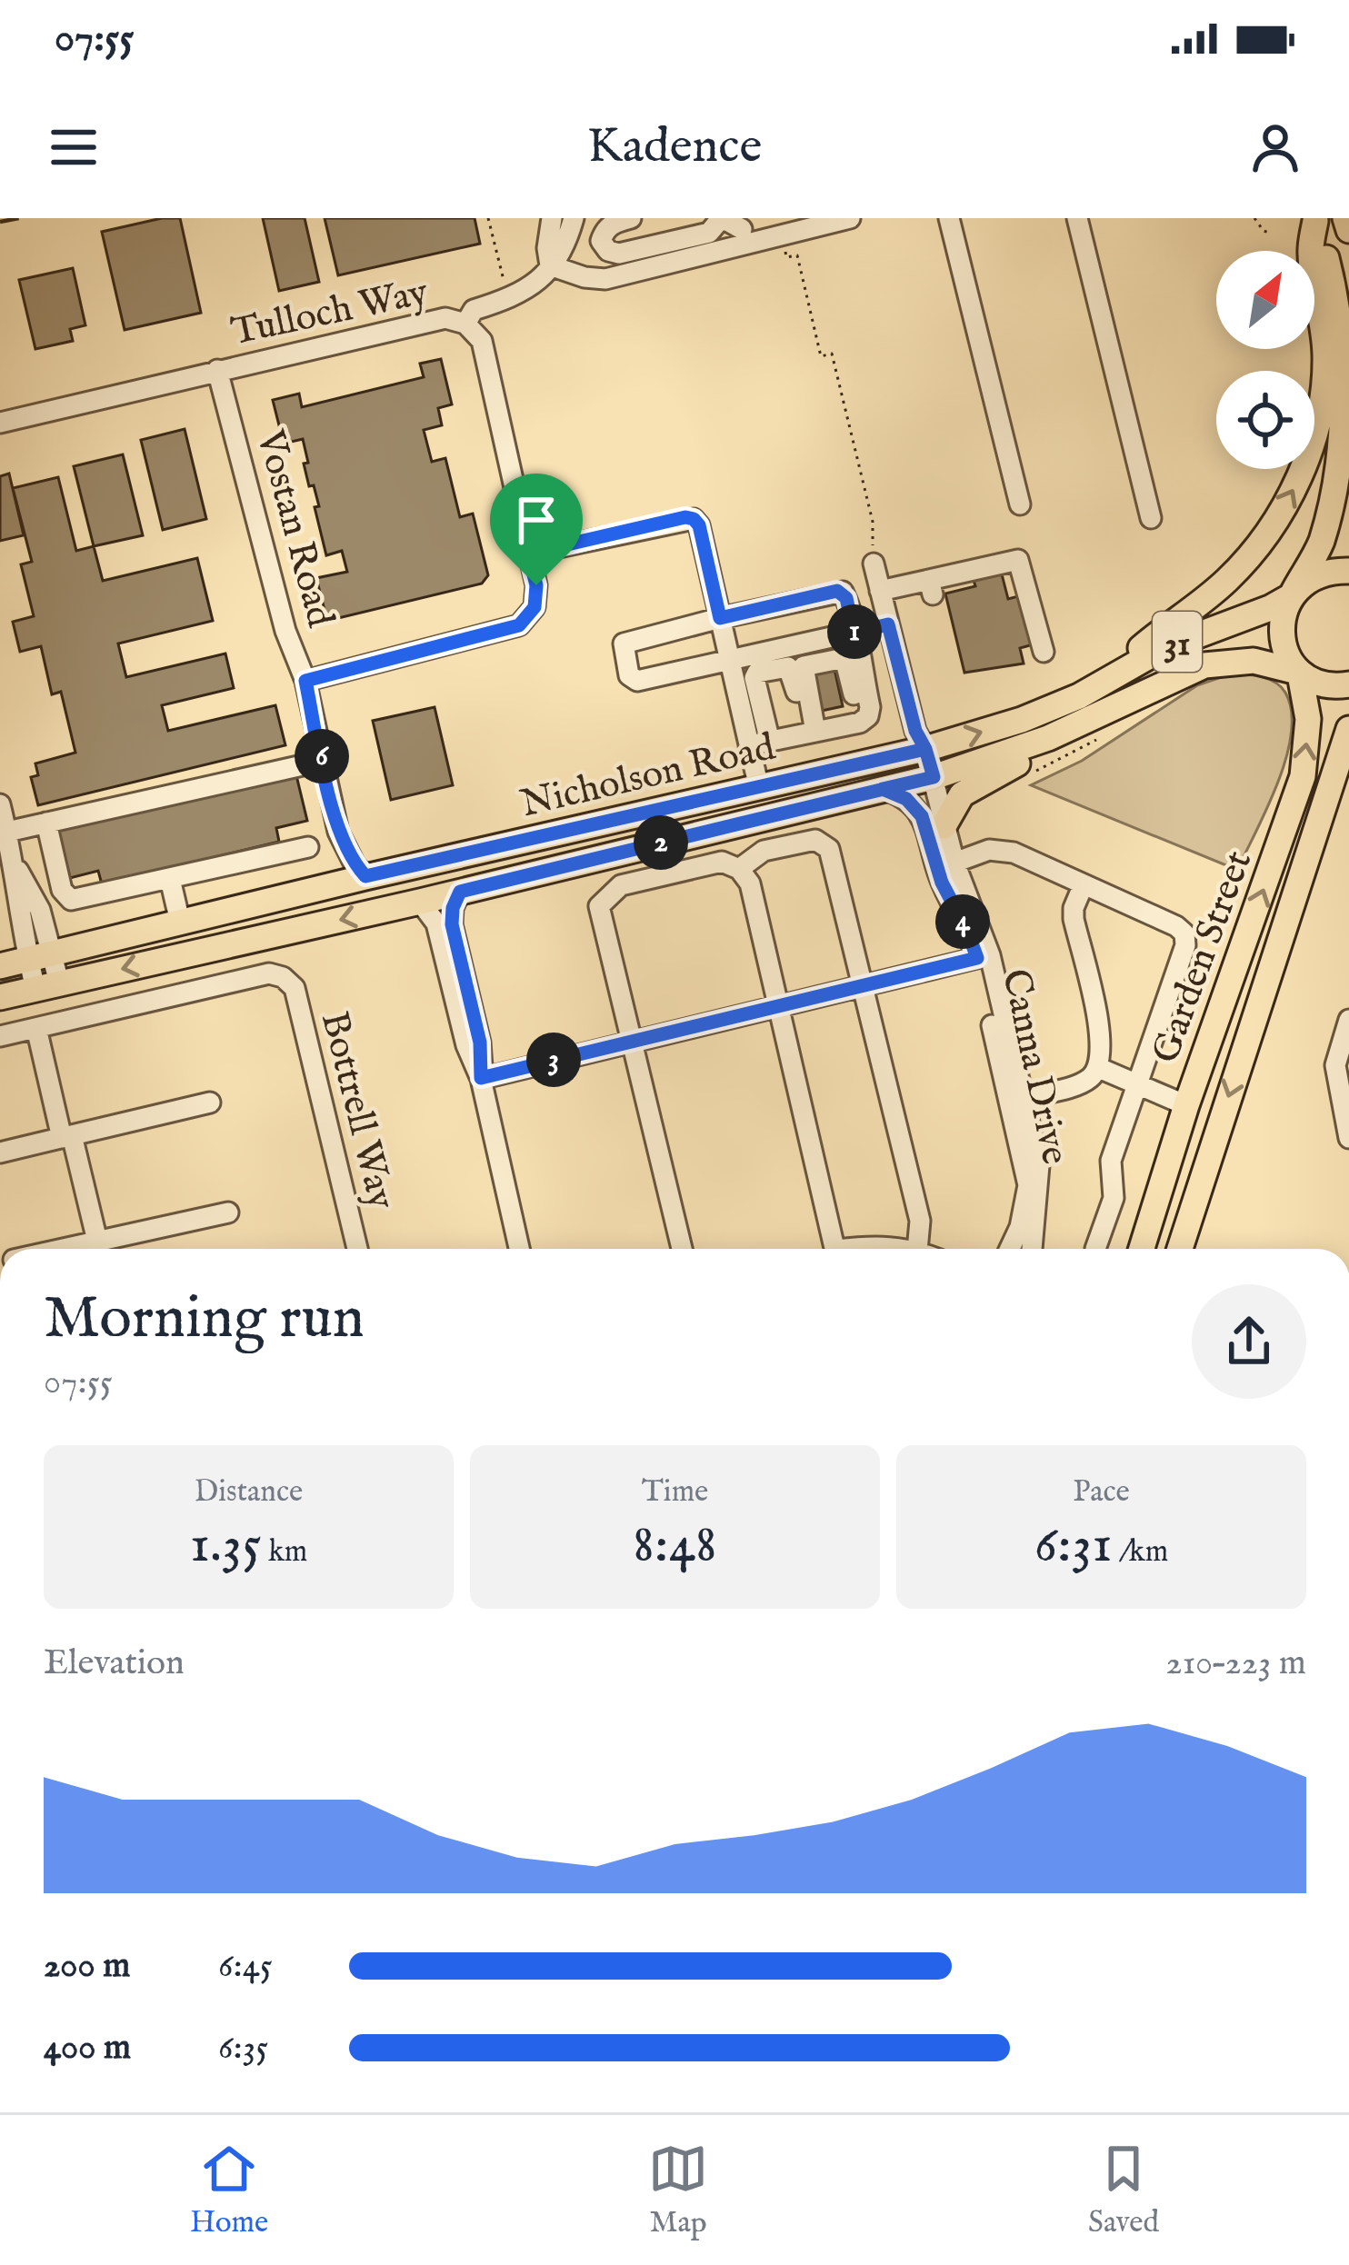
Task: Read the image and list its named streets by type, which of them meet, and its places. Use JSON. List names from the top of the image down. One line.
{"streets":{"main road":["31","Nicholson Road","Garden Street"],"street":["Tulloch Way","Vostan Road","Canna Drive","Bottrell Way"]},"crossings":[["Tulloch Way","Vostan Road"],["Vostan Road","Nicholson Road"],["31","Nicholson Road"],["31","Garden Street"],["Nicholson Road","Garden Street"],["Nicholson Road","Canna Drive"]],"north":"top right","page":{"status":"07:55","header":"Kadence","pins":["1","6","2","4","3"],"heading":["Morning run","07:55"],"stats":[["Distance","1.35 km"],["Time","8:48"],["Pace","6:31 /km"]],"chart":["Elevation","210–223 m"],"list":[{"name":"200 m","note":"6:45"},{"name":"400 m","note":"6:35"}],"tabs":["Home","Map","Saved"]}}
